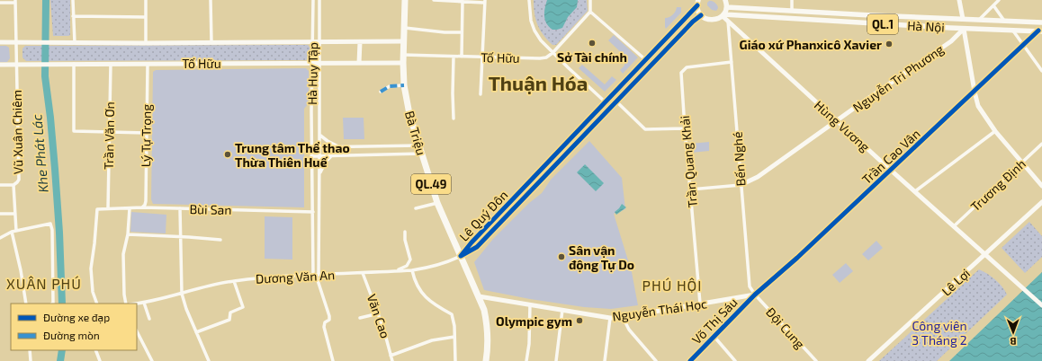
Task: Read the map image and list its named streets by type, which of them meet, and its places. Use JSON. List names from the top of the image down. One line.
{"streets":{"highway":["Bà Triệu","QL.49"],"main road":["QL.1","Hà Nội"],"street":["Tố Hữu","Hà Huy Tập","Nguyễn Tri Phương","Hùng Vương","Vũ Xuân Chiêm","Trần Văn Ơn","Lý Tự Trọng","Trần Cao Vân","Bến Nghé","Trần Quang Khải","Trương Định","Bùi San","Lê Quý Đôn","Dương Văn An","Lê Lợi","Nguyễn Thái Học","Văn Cao","Võ Thị Sáu","Đội Cung"]},"crossings":[["QL.1","Hà Nội"],["QL.1","Hùng Vương"],["QL.1","Lê Quý Đôn"],["Hà Nội","Nguyễn Tri Phương"],["Hà Nội","Hùng Vương"],["Hà Nội","Trần Cao Vân"],["Tố Hữu","Hà Huy Tập"],["Tố Hữu","Vũ Xuân Chiêm"],["Tố Hữu","Bà Triệu"],["Tố Hữu","Trần Văn Ơn"],["Tố Hữu","Lý Tự Trọng"],["Hà Huy Tập","Bùi San"],["Hà Huy Tập","Dương Văn An"],["Nguyễn Tri Phương","Hùng Vương"],["Nguyễn Tri Phương","Bến Nghé"],["Hùng Vương","Trần Cao Vân"],["Hùng Vương","Bến Nghé"],["Hùng Vương","Trương Định"],["Hùng Vương","Lê Lợi"],["Bà Triệu","Lê Quý Đôn"],["Bà Triệu","Dương Văn An"],["Bà Triệu","Nguyễn Thái Học"],["Trần Văn Ơn","Bùi San"],["Lý Tự Trọng","Bùi San"],["Trần Cao Vân","Bến Nghé"],["Trần Cao Vân","Nguyễn Thái Học"],["Trần Cao Vân","Võ Thị Sáu"],["Trần Cao Vân","Đội Cung"],["Bến Nghé","Trần Quang Khải"],["Bến Nghé","Nguyễn Thái Học"],["Bến Nghé","Võ Thị Sáu"],["Bến Nghé","Đội Cung"],["Trần Quang Khải","Nguyễn Thái Học"],["Lê Quý Đôn","Dương Văn An"],["Dương Văn An","Văn Cao"],["Nguyễn Thái Học","Võ Thị Sáu"],["Nguyễn Thái Học","Đội Cung"],["Võ Thị Sáu","Đội Cung"]],"districts":["Thuận Hóa","XUÂN PHÚ","PHÚ HỘI"],"water":["Khe Phát Lác"],"parks":["Công viên 3 Tháng 2"],"places":["Sở Tài chính","Giáo xứ Phanxicô Xavier","Trung tâm Thể thao Thừa Thiên Huế","Sân vận động Tự Do","Olympic gym"],"legend":["Đường xe đạp","Đường mòn"],"north":"bottom"}
